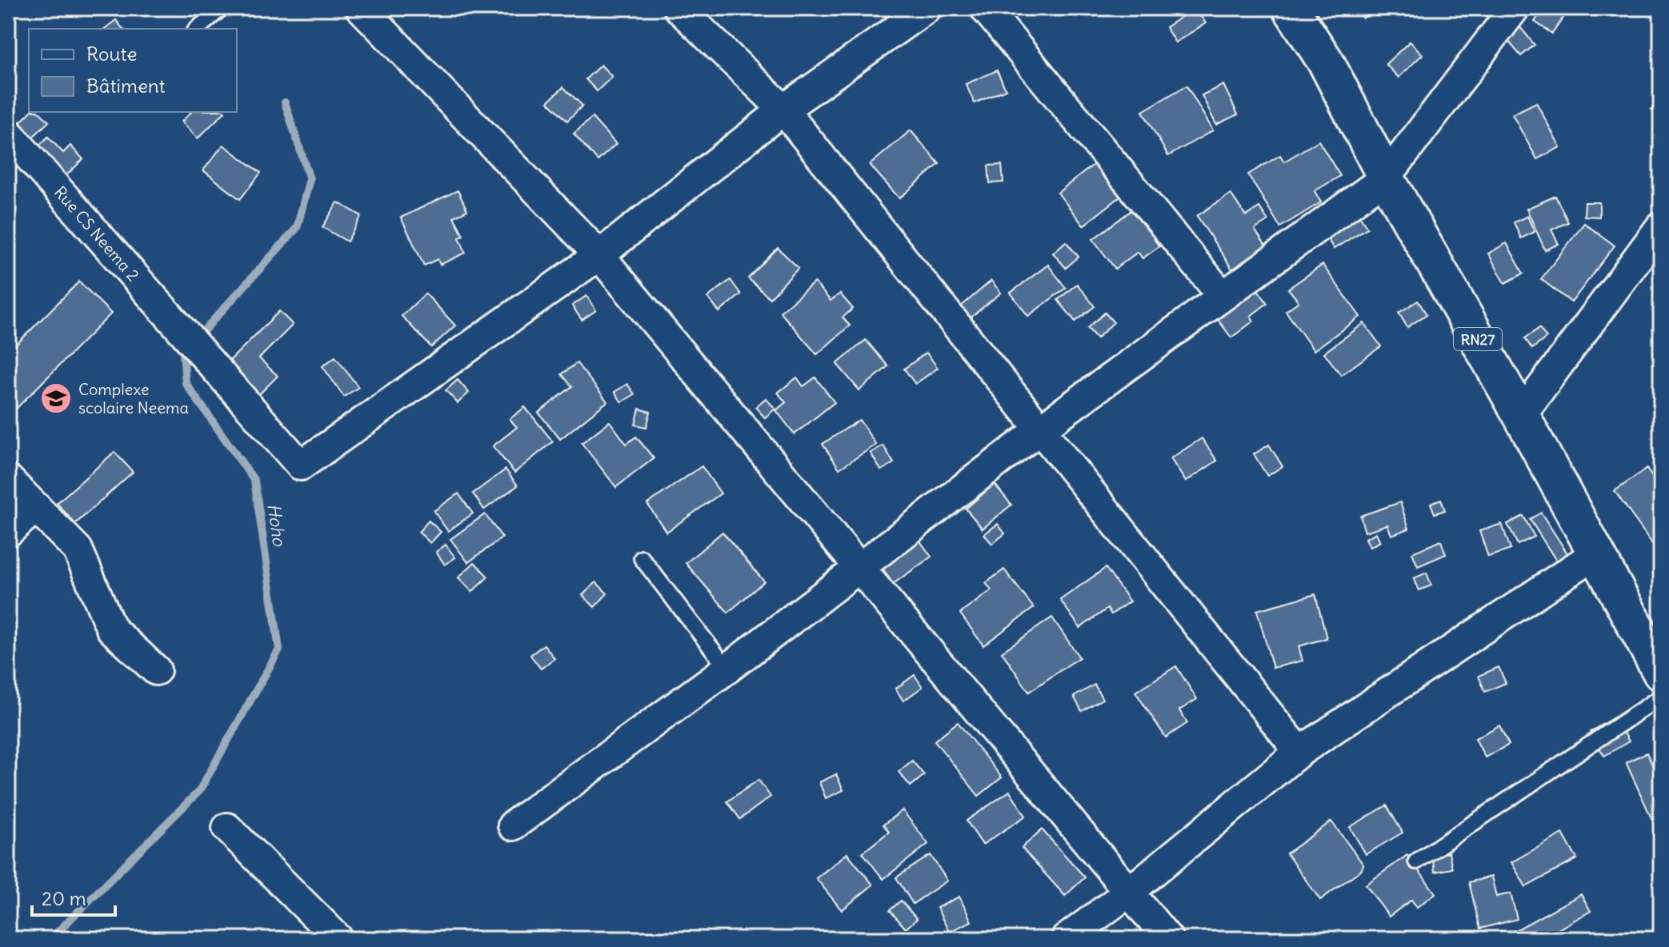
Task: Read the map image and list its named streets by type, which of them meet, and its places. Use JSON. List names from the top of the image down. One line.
{"streets":{"main road":["RN27"],"street":["Rue CS Neema 2"]},"water":["Hoho"],"places":{"school or university":["Complexe scolaire Neema"]},"legend":["Route","Bâtiment"],"scale_bar":"20 m"}
